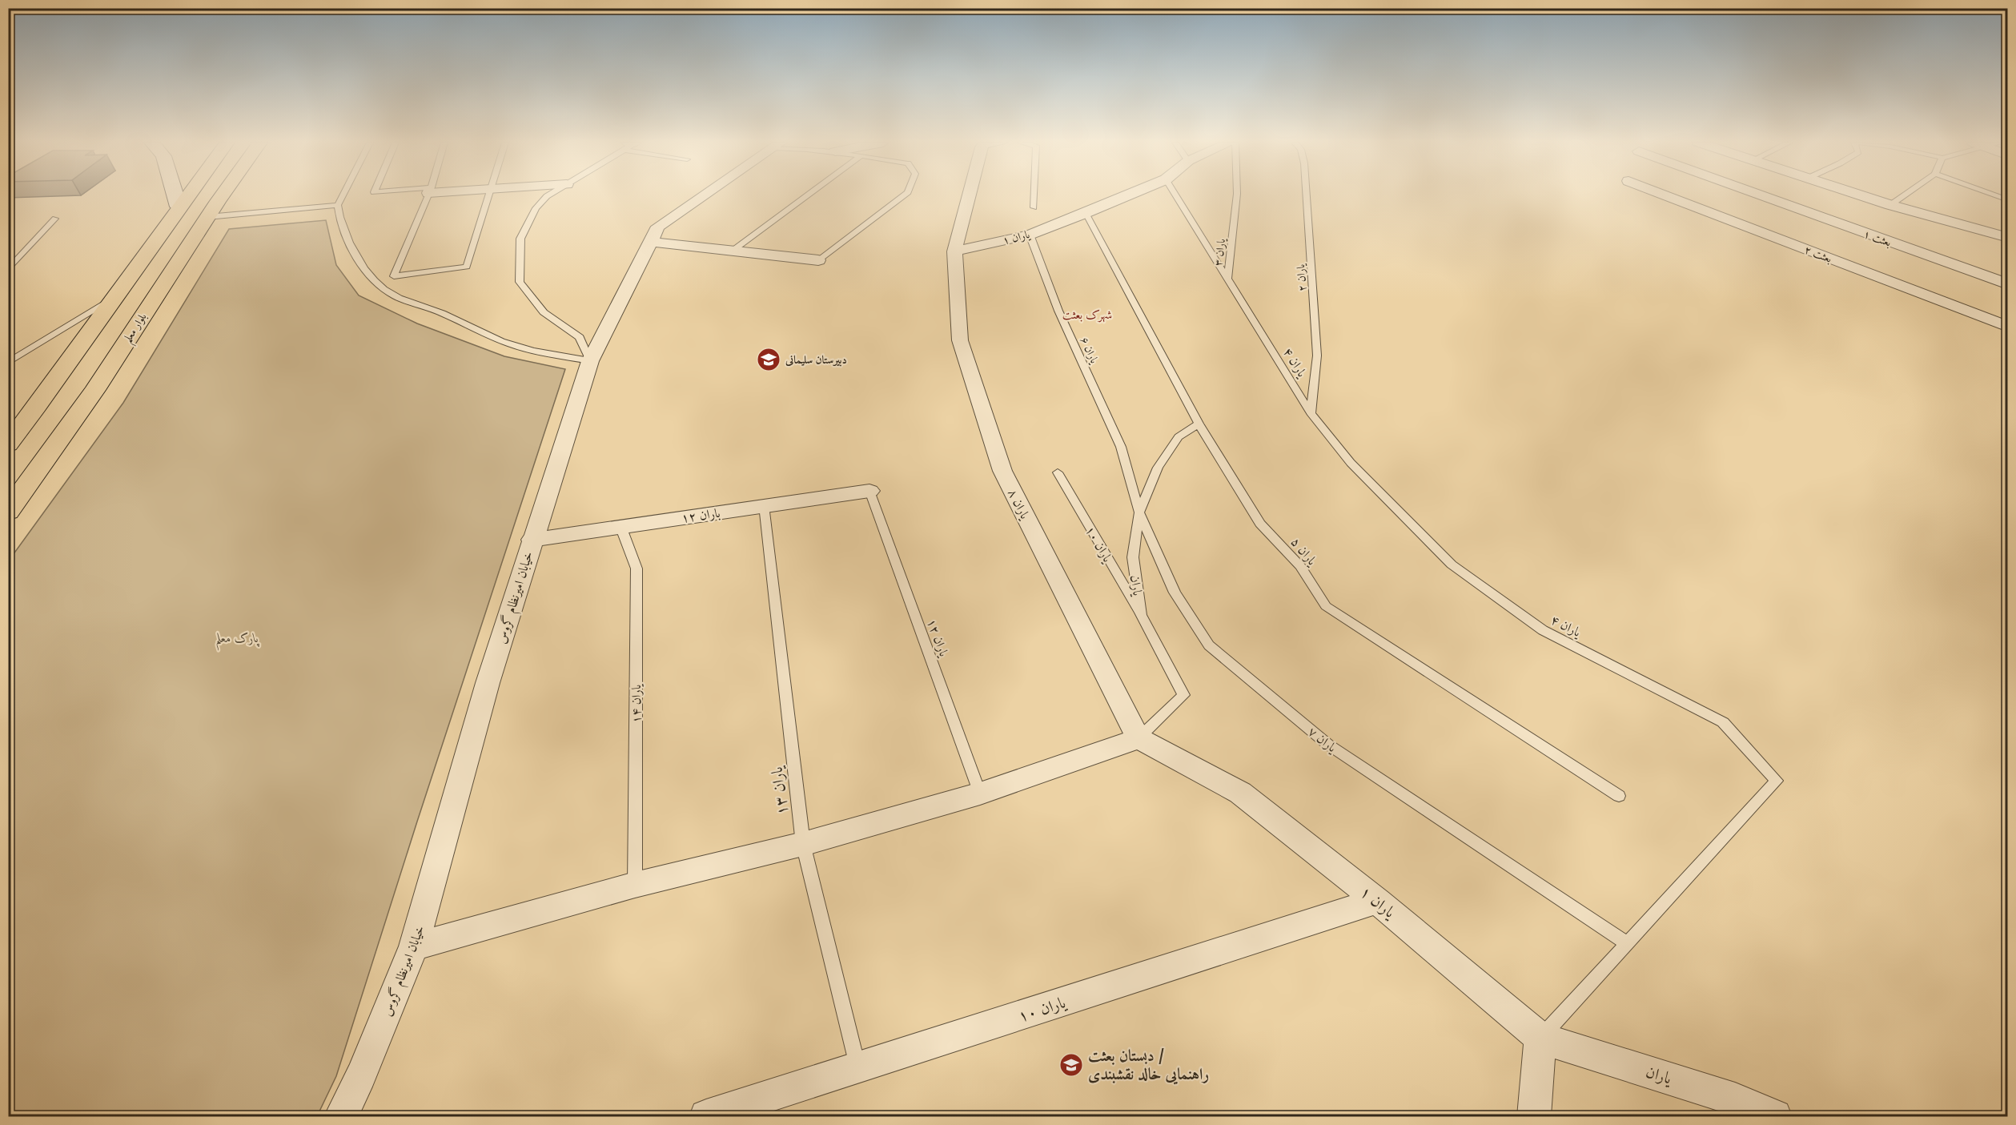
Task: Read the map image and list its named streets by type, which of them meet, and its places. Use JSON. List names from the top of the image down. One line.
{"streets":{"main road":["بلوار معلم"],"street":["یاران ۱","بعثت ۱","بعثت ۲","یاران ۸","باران ۱۲","یاران ۱۰","یاران","خیابان امیرنظام گروس"],"lane":["یاران ۳","یاران ۲","یاران ۶","یاران ۴","یاران ۵","یاران ۱۲","یاران ۱۴","یاران ۷","یاران ۱۳"]},"crossings":[["یاران ۱","یاران ۶"],["یاران ۱","یاران ۴"],["یاران ۱","یاران ۸"],["یاران ۱","یاران ۱۰"],["یاران ۱","یاران ۵"],["یاران ۱","یاران"],["یاران ۳","یاران ۴"],["یاران ۲","یاران ۴"],["یاران ۶","یاران ۷"],["یاران ۴","یاران"],["یاران ۴","یاران ۷"],["یاران ۸","یاران"],["باران ۱۲","خیابان امیرنظام گروس"],["باران ۱۲","یاران ۱۲"],["باران ۱۲","یاران ۱۴"],["باران ۱۲","یاران ۱۳"],["یاران ۱۰","یاران"],["یاران ۱۰","یاران ۱۳"],["یاران ۵","یاران"],["یاران","یاران ۷"]],"districts":["شهرک بعثت"],"parks":["پارک معلم"],"places":{"school or university":["دبیرستان سلیمانی","دبستان بعثت / راهنمایی خالد نقشبندی"]}}
